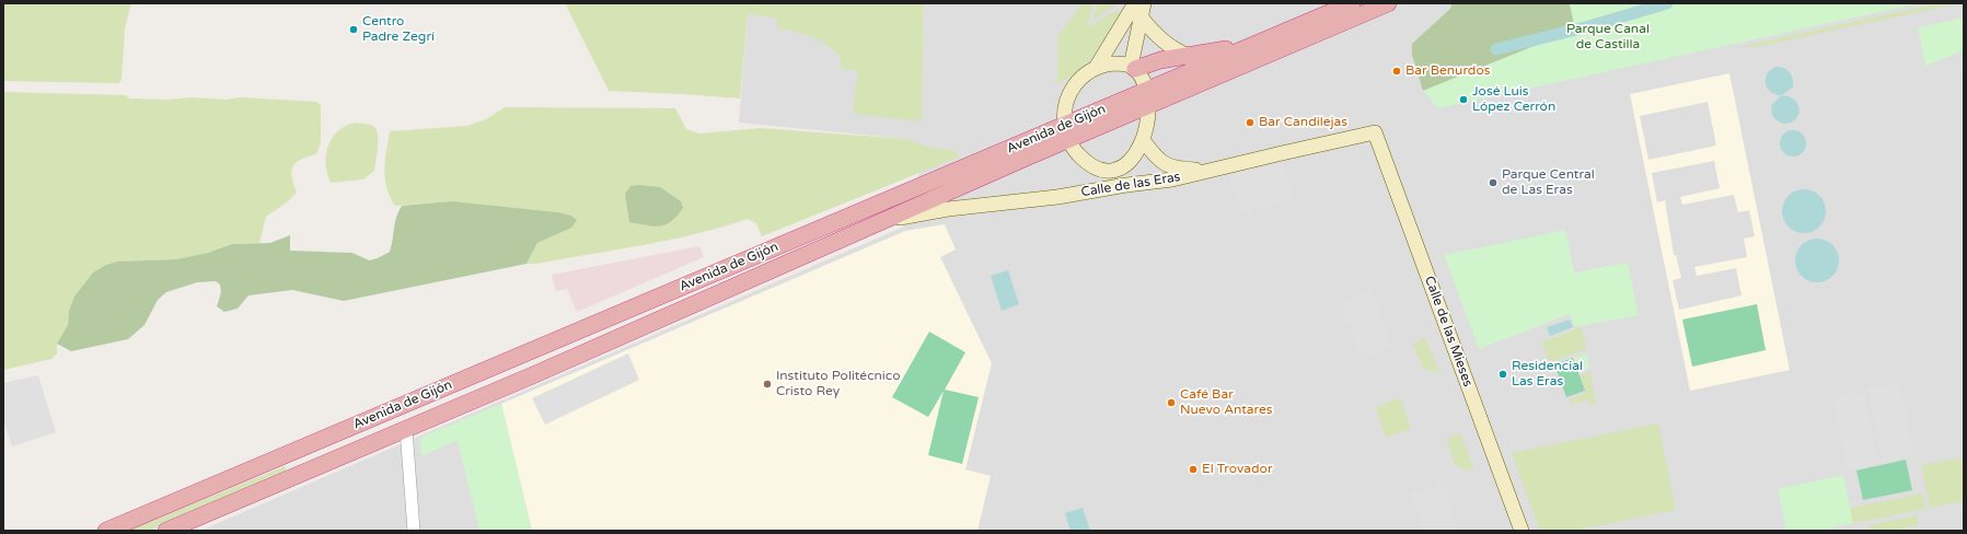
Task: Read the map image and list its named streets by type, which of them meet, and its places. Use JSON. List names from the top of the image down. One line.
{"streets":{"highway":["Avenida de Gijón"],"main road":["Calle de las Eras","Calle de las Mieses"]},"crossings":[["Avenida de Gijón","Calle de las Eras"],["Calle de las Eras","Calle de las Mieses"]],"parks":["Parque Canal de Castilla"],"places":["Centro Padre Zegrí","Bar Benurdos","José Luis López Cerrón","Bar Candilejas","Parque Central de Las Eras","Residencial Las Eras","Instituto Politécnico Cristo Rey","Café Bar Nuevo Antares","El Trovador"]}
